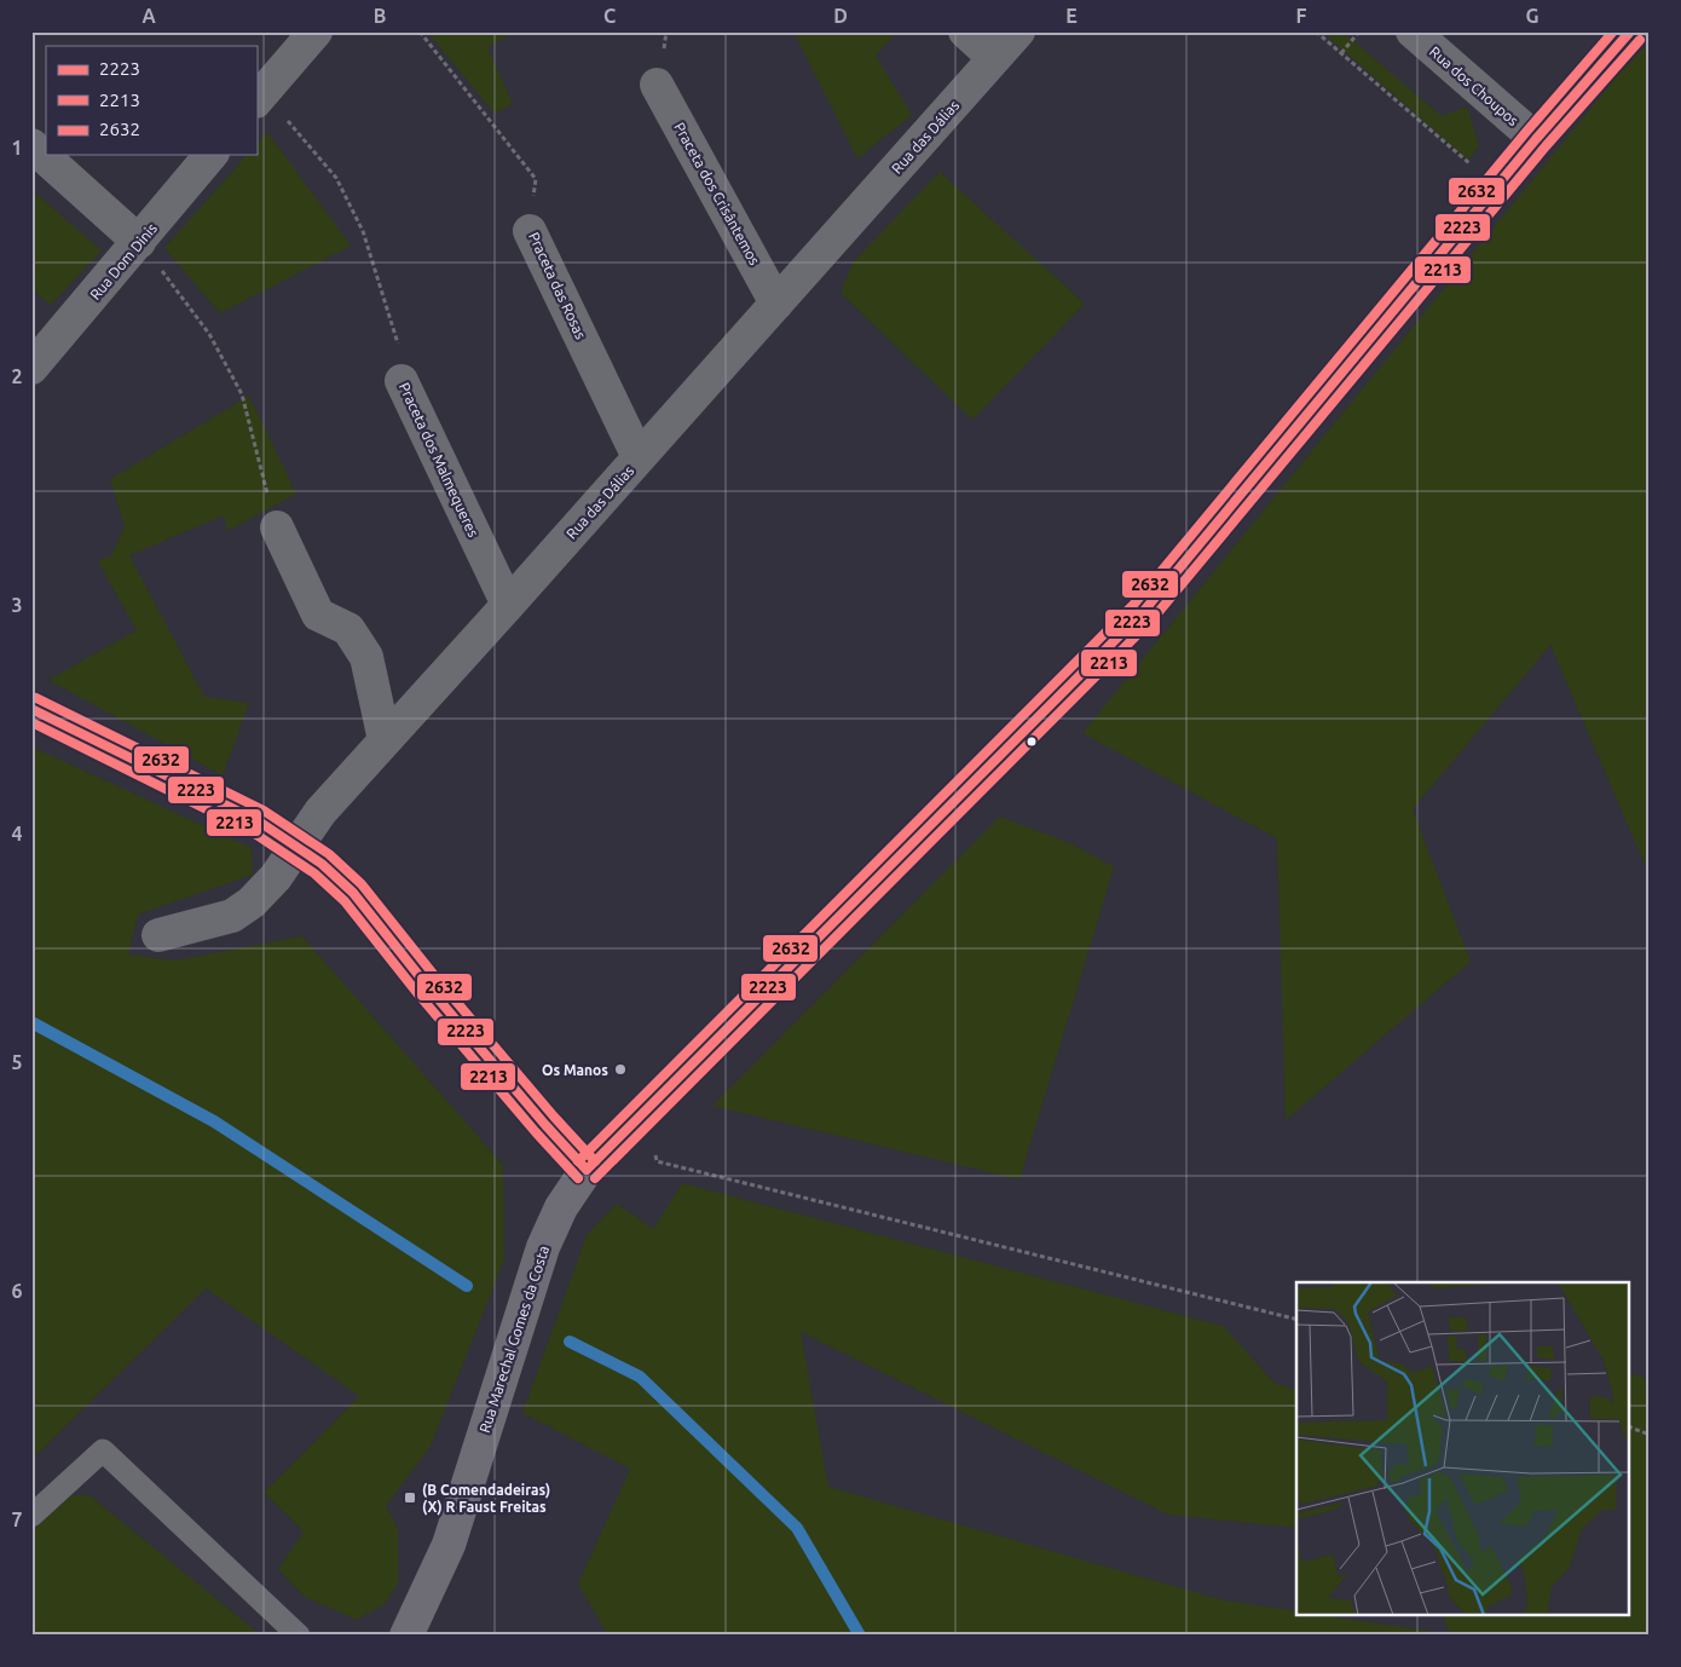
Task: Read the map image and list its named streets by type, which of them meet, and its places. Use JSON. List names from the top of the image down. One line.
{"streets":{"main road":["Rua Marechal Gomes da Costa"],"street":["Rua dos Choupos","Rua das Dálias","Praceta dos Crisântemos","Rua Dom Dinis","Praceta das Rosas","Praceta dos Malmequeres"]},"crossings":[["Rua dos Choupos","Rua Marechal Gomes da Costa"],["Rua das Dálias","Praceta dos Crisântemos"],["Rua das Dálias","Praceta das Rosas"],["Rua das Dálias","Praceta dos Malmequeres"]],"places":{"other":["Os Manos"],"transit":["(B Comendadeiras) (X) R Faust Freitas"]},"lines":["transit line 2223","transit line 2632","transit line 2213"],"legend":["2223","2213","2632"],"grid":{"columns":["A","B","C","D","E","F","G"],"rows":["1","2","3","4","5","6","7"]}}
